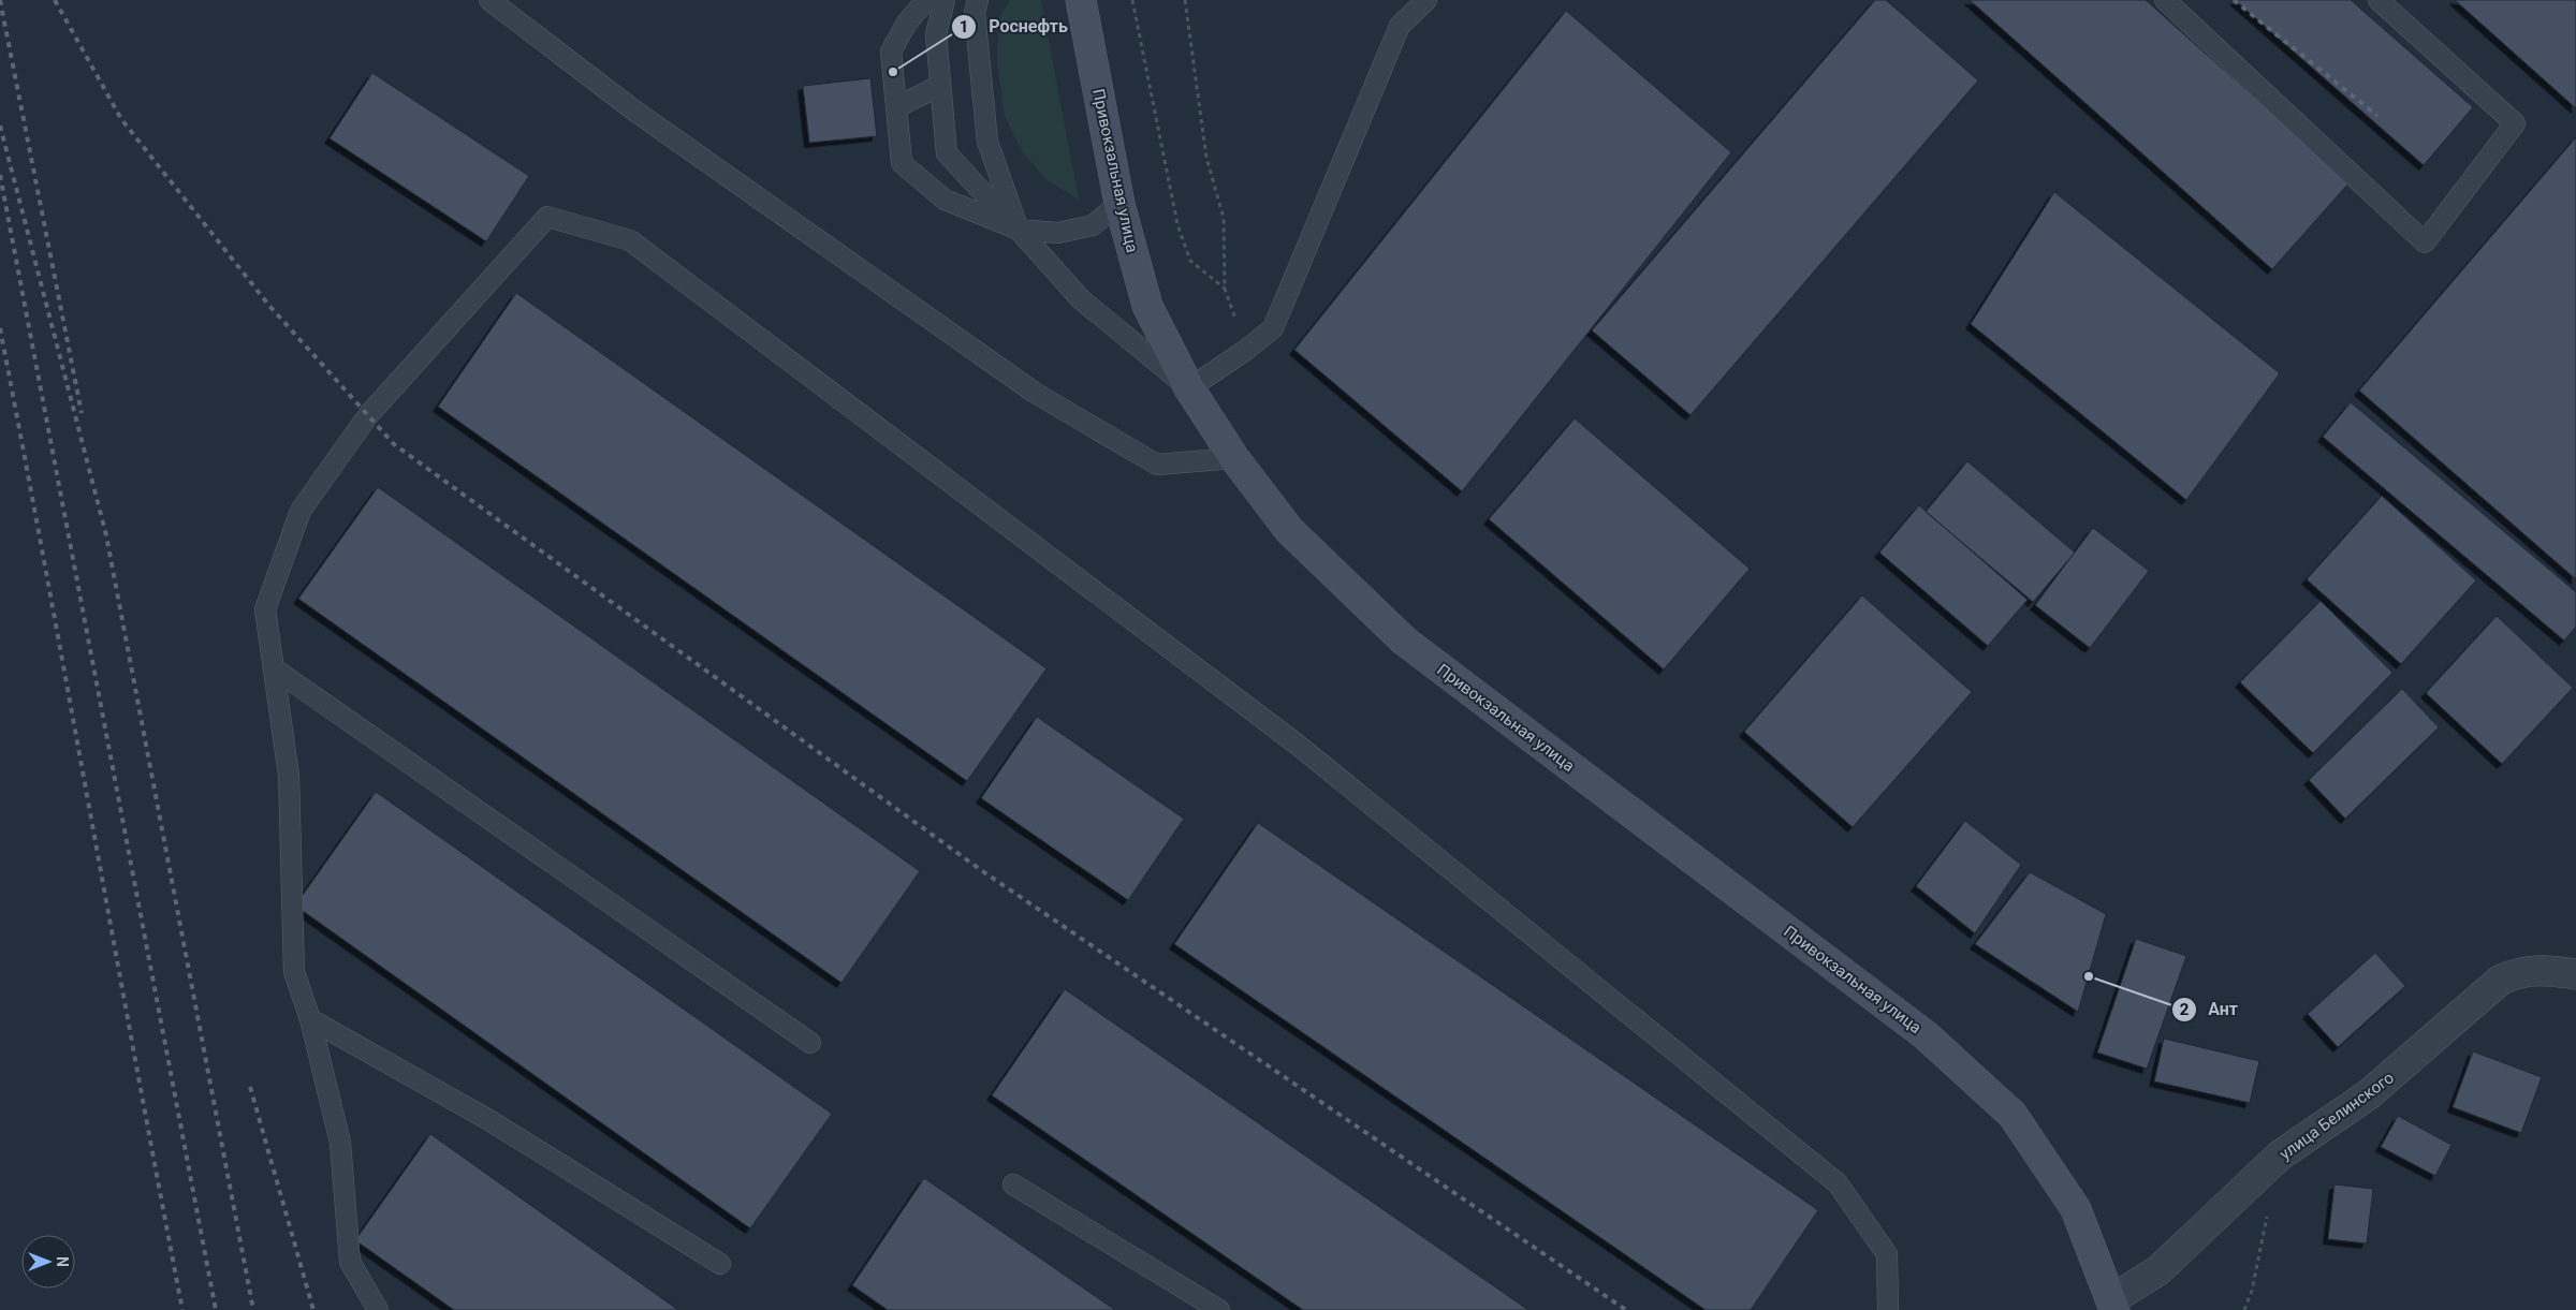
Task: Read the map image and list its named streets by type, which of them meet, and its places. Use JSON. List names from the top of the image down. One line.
{"streets":{"main road":["Привокзальная улица"],"street":["улица Белинского"]},"crossings":[["Привокзальная улица","улица Белинского"]],"places":["Роснефть","Ант"],"north":"right"}
